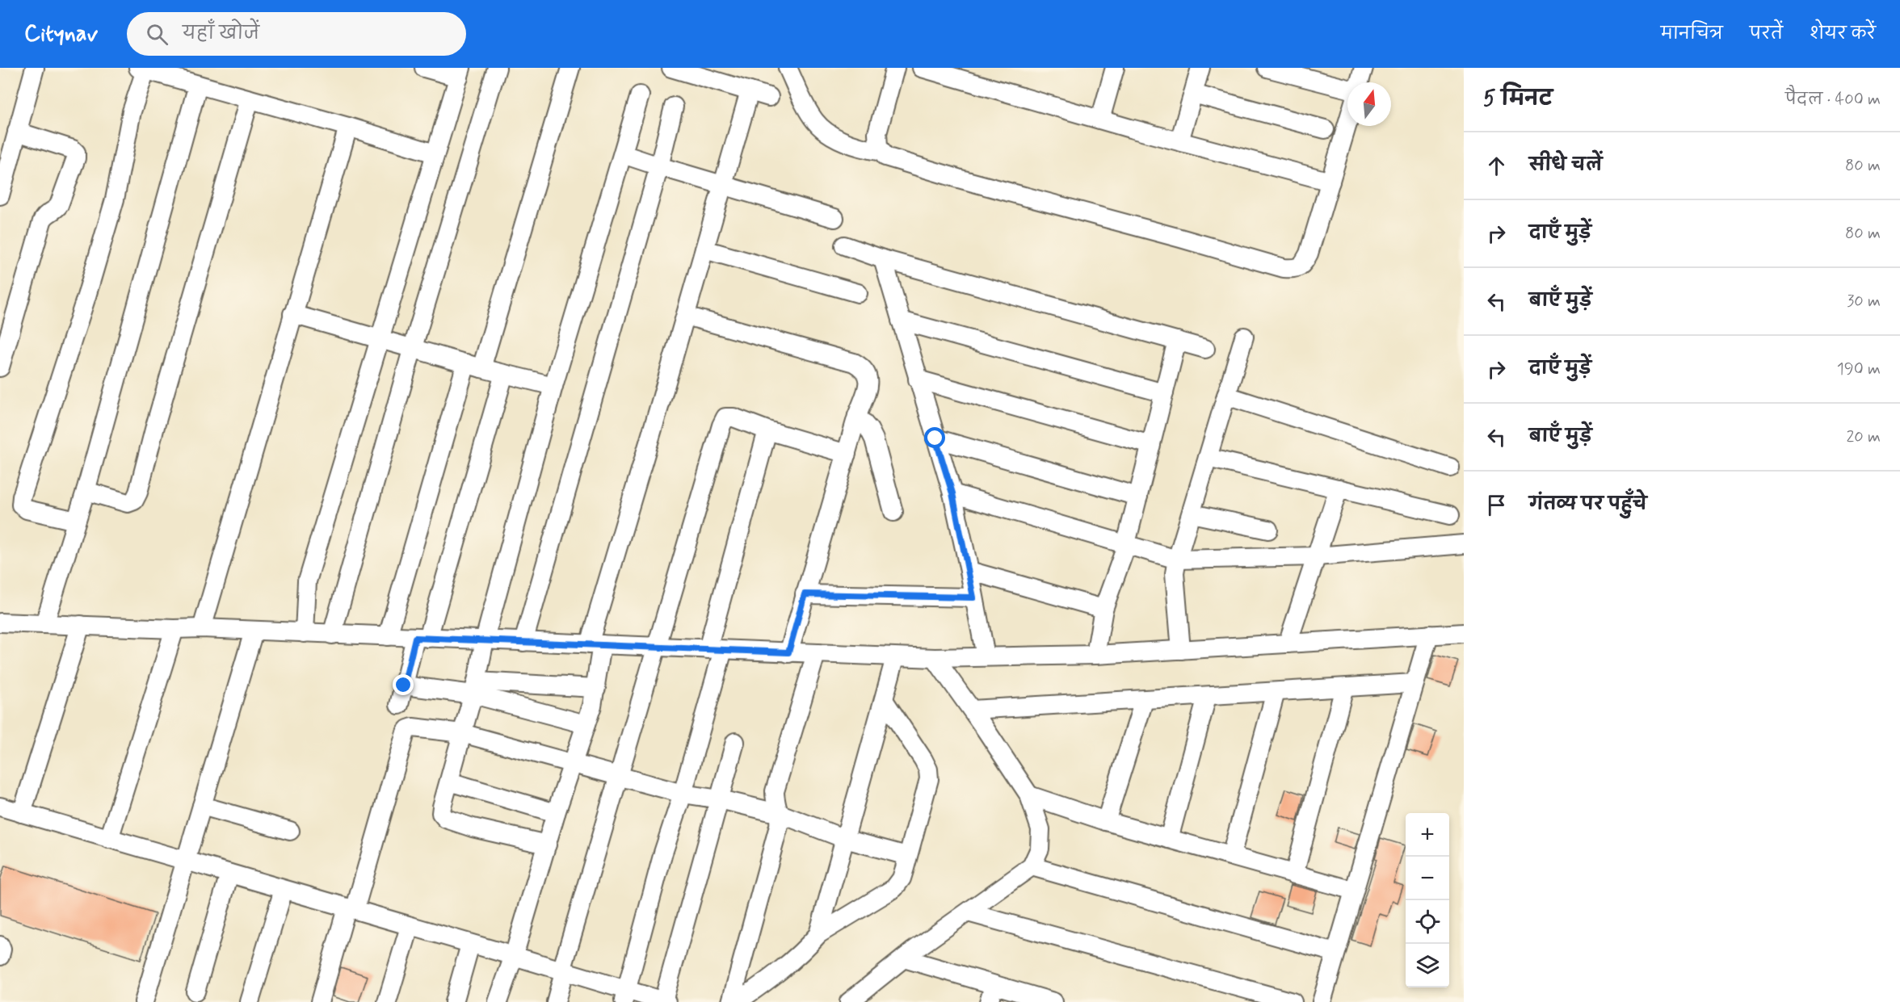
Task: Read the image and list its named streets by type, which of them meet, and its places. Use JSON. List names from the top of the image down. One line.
{"north":"top","page":{"header":"Citynav","search":"यहाँ खोजें","nav":["मानचित्र","परतें","शेयर करें"],"heading":["5 मिनट","पैदल · 400 m"],"list":[["सीधे चलें","80 m"],["दाएँ मुड़ें","80 m"],["बाएँ मुड़ें","30 m"],["दाएँ मुड़ें","190 m"],["बाएँ मुड़ें","20 m"],"गंतव्य पर पहुँचे"],"map_buttons":["+","−"]}}
